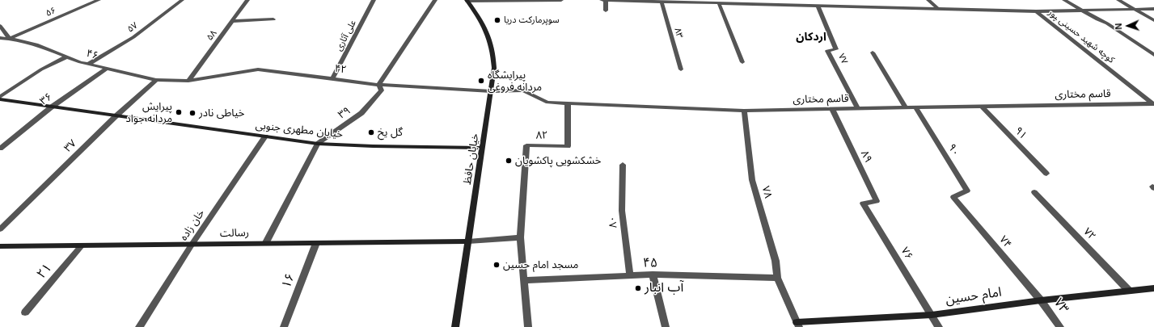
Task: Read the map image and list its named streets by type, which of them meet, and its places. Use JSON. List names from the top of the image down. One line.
{"streets":{"street":["۵۶","۵۷","۸۳","۵۸","علی آثاری","کوچه شهید حسینی ‍پور","۴۶","۷۷","۴۲","قاسم مختاری","۳۶","۳۹","خیابان مطهری جنوبی","۹۱","۸۲","۳۷","۹۰","۸۹","خیابان حافظ","۷۸","۸۰","خان زاده","رسالت","۷۲","۷۴","۷۶","۴۵","۲۱","۱۶","امام حسین","۷۳"]},"crossings":[["۵۶","۴۶"],["۵۷","۴۶"],["۸۳","کوچه شهید حسینی ‍پور"],["۵۸","۴۶"],["۵۸","۴۲"],["علی آثاری","۴۲"],["کوچه شهید حسینی ‍پور","۷۷"],["کوچه شهید حسینی ‍پور","قاسم مختاری"],["۴۶","۴۲"],["۴۶","۳۶"],["۴۶","۳۷"],["۷۷","قاسم مختاری"],["۴۲","قاسم مختاری"],["۴۲","۳۹"],["۴۲","خیابان حافظ"],["قاسم مختاری","۹۱"],["قاسم مختاری","۸۲"],["قاسم مختاری","۹۰"],["قاسم مختاری","۸۹"],["قاسم مختاری","خیابان حافظ"],["قاسم مختاری","۷۸"],["۳۶","خیابان مطهری جنوبی"],["۳۹","خیابان مطهری جنوبی"],["۳۹","رسالت"],["خیابان مطهری جنوبی","۳۷"],["خیابان مطهری جنوبی","خیابان حافظ"],["خیابان مطهری جنوبی","خان زاده"],["۹۰","۷۴"],["۸۹","۷۶"],["خیابان حافظ","رسالت"],["۷۸","۴۵"],["۸۰","۴۵"],["خان زاده","رسالت"],["رسالت","۲۱"],["رسالت","۱۶"],["۷۲","امام حسین"],["۷۴","امام حسین"],["۷۴","۷۳"],["۷۶","امام حسین"],["امام حسین","۷۳"]],"districts":["اردکان"],"places":["سوپرمارکت دریا","پیرایشگاه مردانه فروغی","پیرایش مردانه جواد","خیاطی نادر","گل یخ","خشکشویی پاکشویان","مسجد امام حسین","آب انبار"],"north":"left"}
